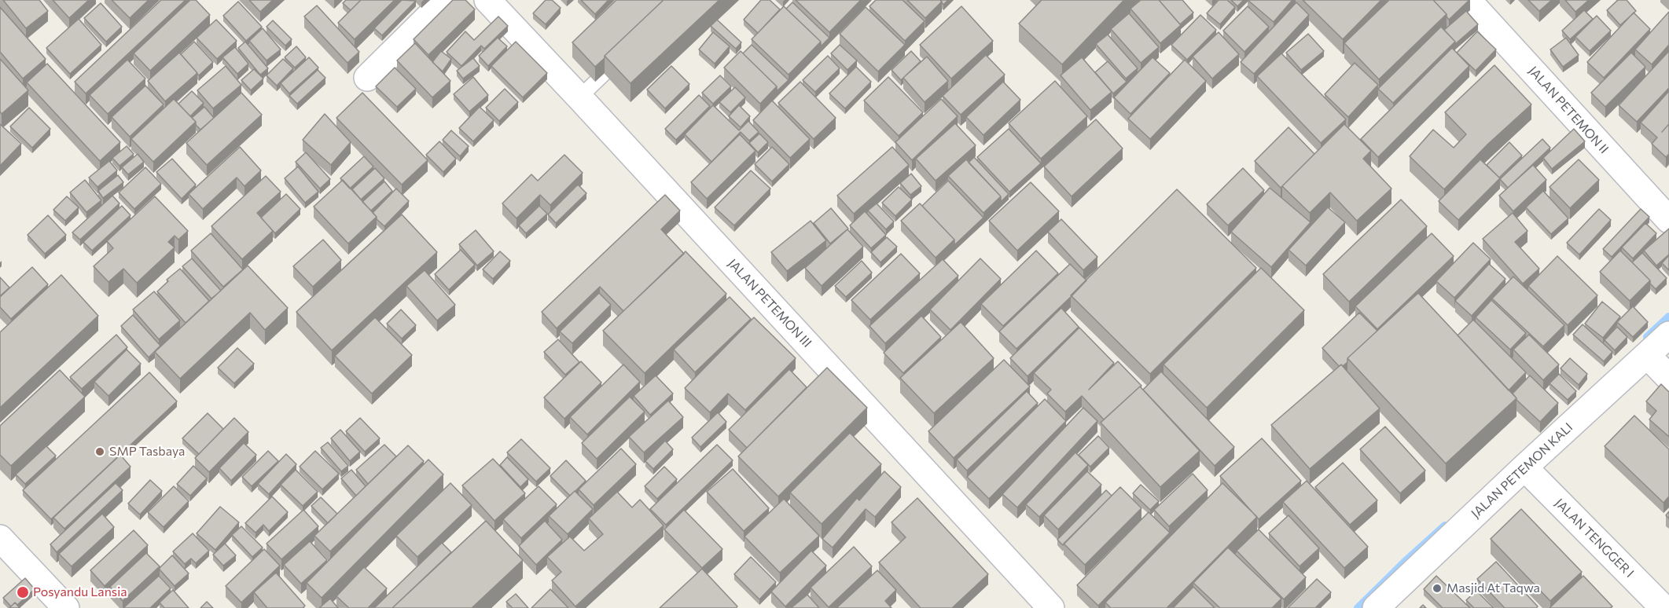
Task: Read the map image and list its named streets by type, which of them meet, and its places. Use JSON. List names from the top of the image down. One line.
{"streets":{"street":["JALAN PETEMON II","JALAN PETEMON III","JALAN PETEMON KALI","JALAN TENGGER I"]},"crossings":[["JALAN PETEMON KALI","JALAN TENGGER I"]],"places":["SMP Tasbaya","Masjid At Taqwa","Posyandu Lansia"]}
